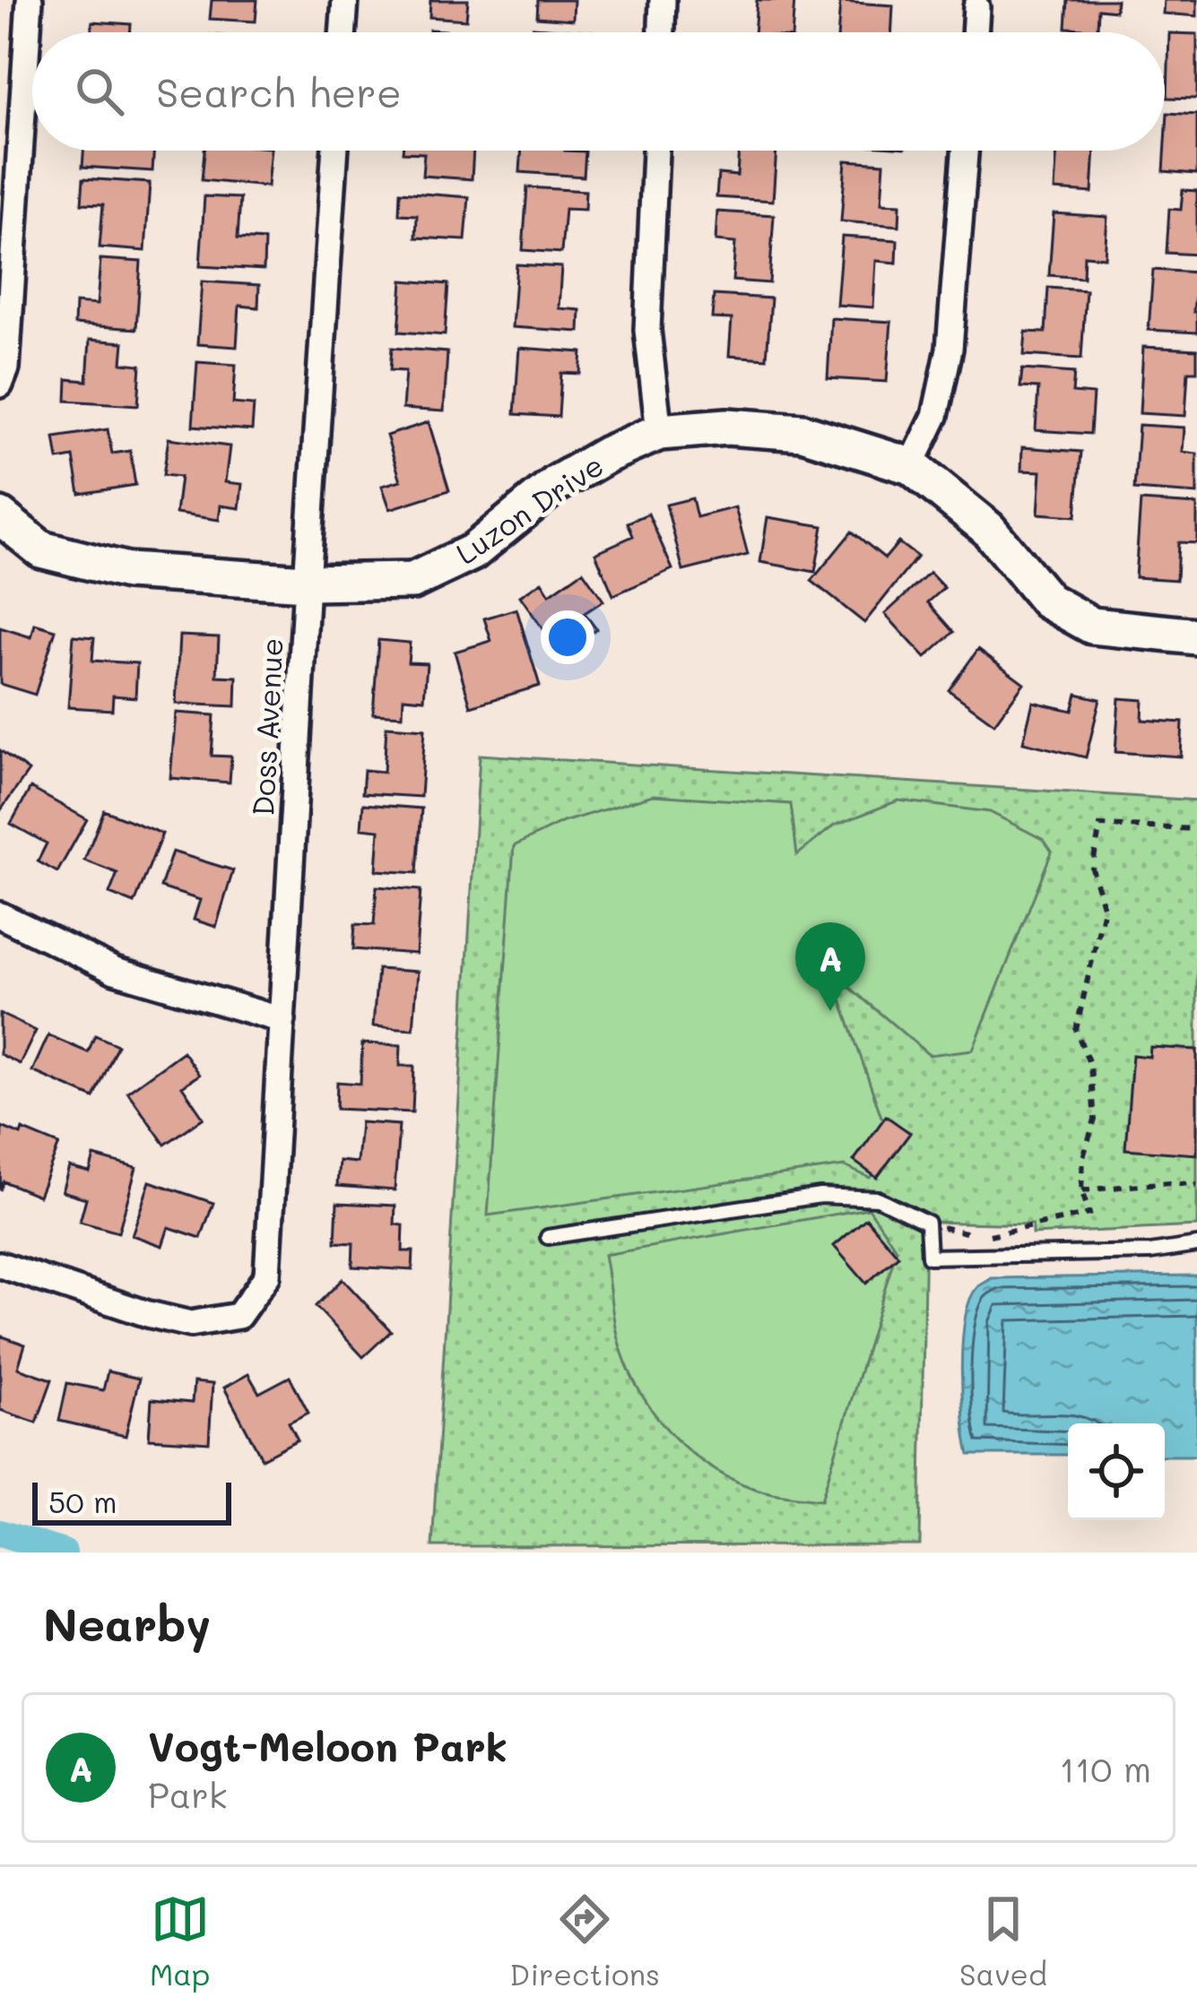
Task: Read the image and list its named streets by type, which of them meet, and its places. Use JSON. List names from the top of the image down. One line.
{"streets":{"street":["Luzon Drive","Doss Avenue"]},"crossings":[["Luzon Drive","Doss Avenue"]],"scale_bar":"50 m","page":{"search":"Search here","pins":"A","scale":"50 m","heading":"Nearby","list":[{"mark":"A","name":"Vogt-Meloon Park","note":"Park","value":"110 m"}],"nav":["Map","Directions","Saved"]}}
